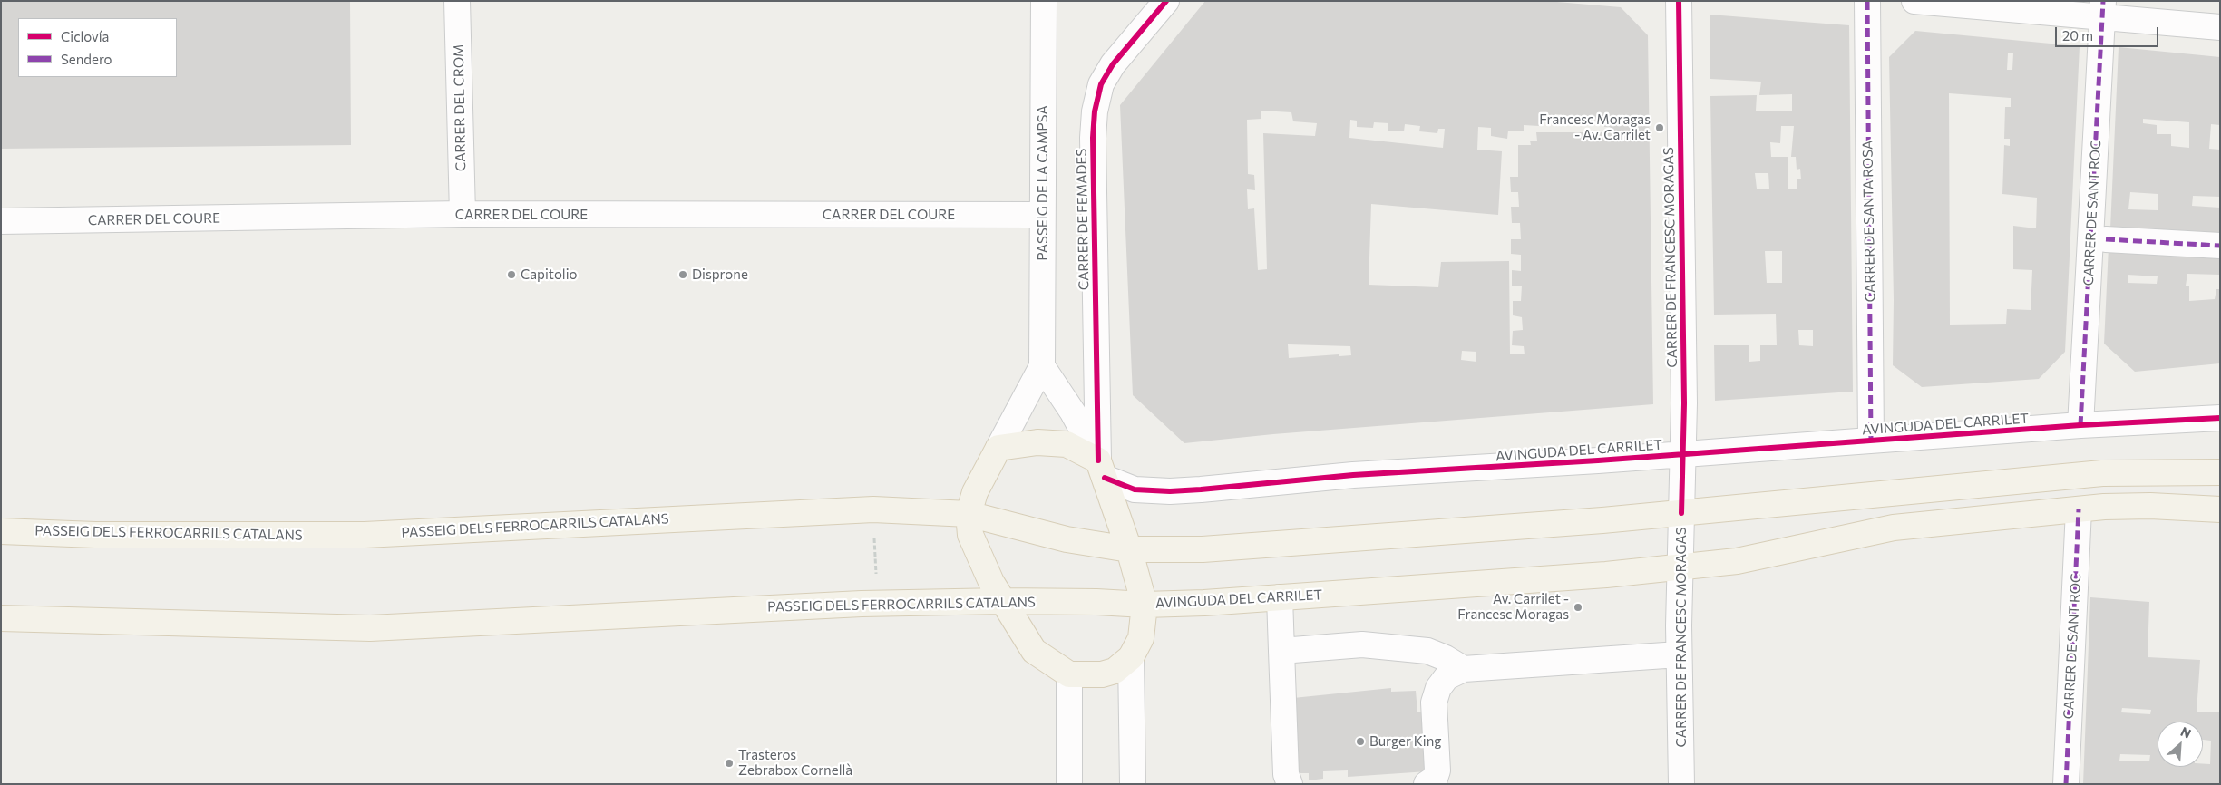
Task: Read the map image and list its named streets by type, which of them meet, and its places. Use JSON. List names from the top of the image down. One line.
{"streets":{"main road":["AVINGUDA DEL CARRILET","PASSEIG DELS FERROCARRILS CATALANS"],"street":["CARRER DEL CROM","PASSEIG DE LA CAMPSA","CARRER DE SANT ROC","CARRER DEL COURE","CARRER DE FEMADES","CARRER DE SANTA ROSA","CARRER DE FRANCESC MORAGAS"]},"crossings":[["CARRER DEL CROM","CARRER DEL COURE"],["PASSEIG DE LA CAMPSA","CARRER DEL COURE"],["CARRER DE SANT ROC","AVINGUDA DEL CARRILET"],["CARRER DE FEMADES","AVINGUDA DEL CARRILET"],["CARRER DE SANTA ROSA","AVINGUDA DEL CARRILET"],["CARRER DE FRANCESC MORAGAS","AVINGUDA DEL CARRILET"],["AVINGUDA DEL CARRILET","PASSEIG DELS FERROCARRILS CATALANS"]],"places":["Francesc Moragas - Av. Carrilet","Capitolio","Disprone","Av. Carrilet - Francesc Moragas","Burger King","Trasteros Zebrabox Cornellà"],"legend":["Ciclovía","Sendero"],"scale_bar":"20 m","north":"top right"}
